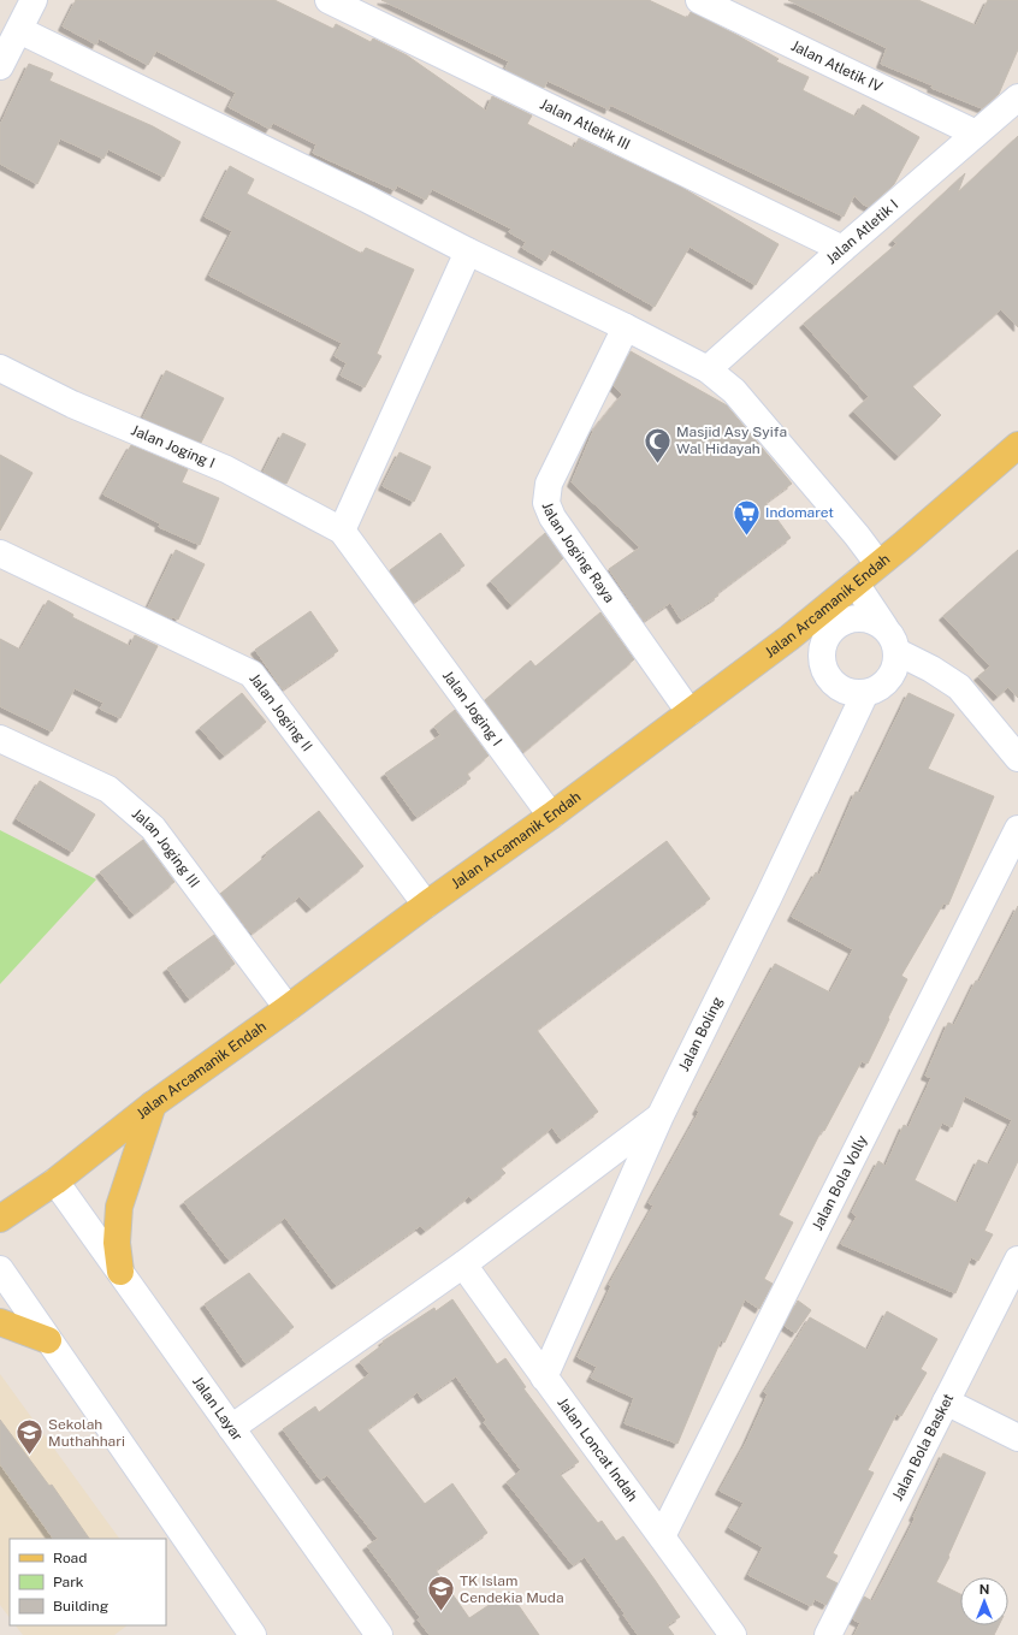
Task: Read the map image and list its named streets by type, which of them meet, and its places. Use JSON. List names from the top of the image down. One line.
{"streets":{"main road":["Jalan Arcamanik Endah"],"street":["Jalan Atletik IV","Jalan Atletik III","Jalan Atletik I","Jalan Joging I","Jalan Joging Raya","Jalan Joging II","Jalan Joging III","Jalan Boling","Jalan Bola Volly","Jalan Layar","Jalan Bola Basket","Jalan Loncat Indah"]},"crossings":[["Jalan Atletik IV","Jalan Atletik I"],["Jalan Atletik III","Jalan Atletik I"],["Jalan Joging I","Jalan Arcamanik Endah"],["Jalan Joging Raya","Jalan Arcamanik Endah"],["Jalan Arcamanik Endah","Jalan Joging II"],["Jalan Arcamanik Endah","Jalan Joging III"],["Jalan Arcamanik Endah","Jalan Layar"],["Jalan Boling","Jalan Loncat Indah"],["Jalan Bola Volly","Jalan Loncat Indah"]],"places":{"mosque":["Masjid Asy Syifa Wal Hidayah"],"supermarket":["Indomaret"],"school or university":["Sekolah Muthahhari","TK Islam Cendekia Muda"]},"legend":["Road","Park","Building"],"north":"top"}
